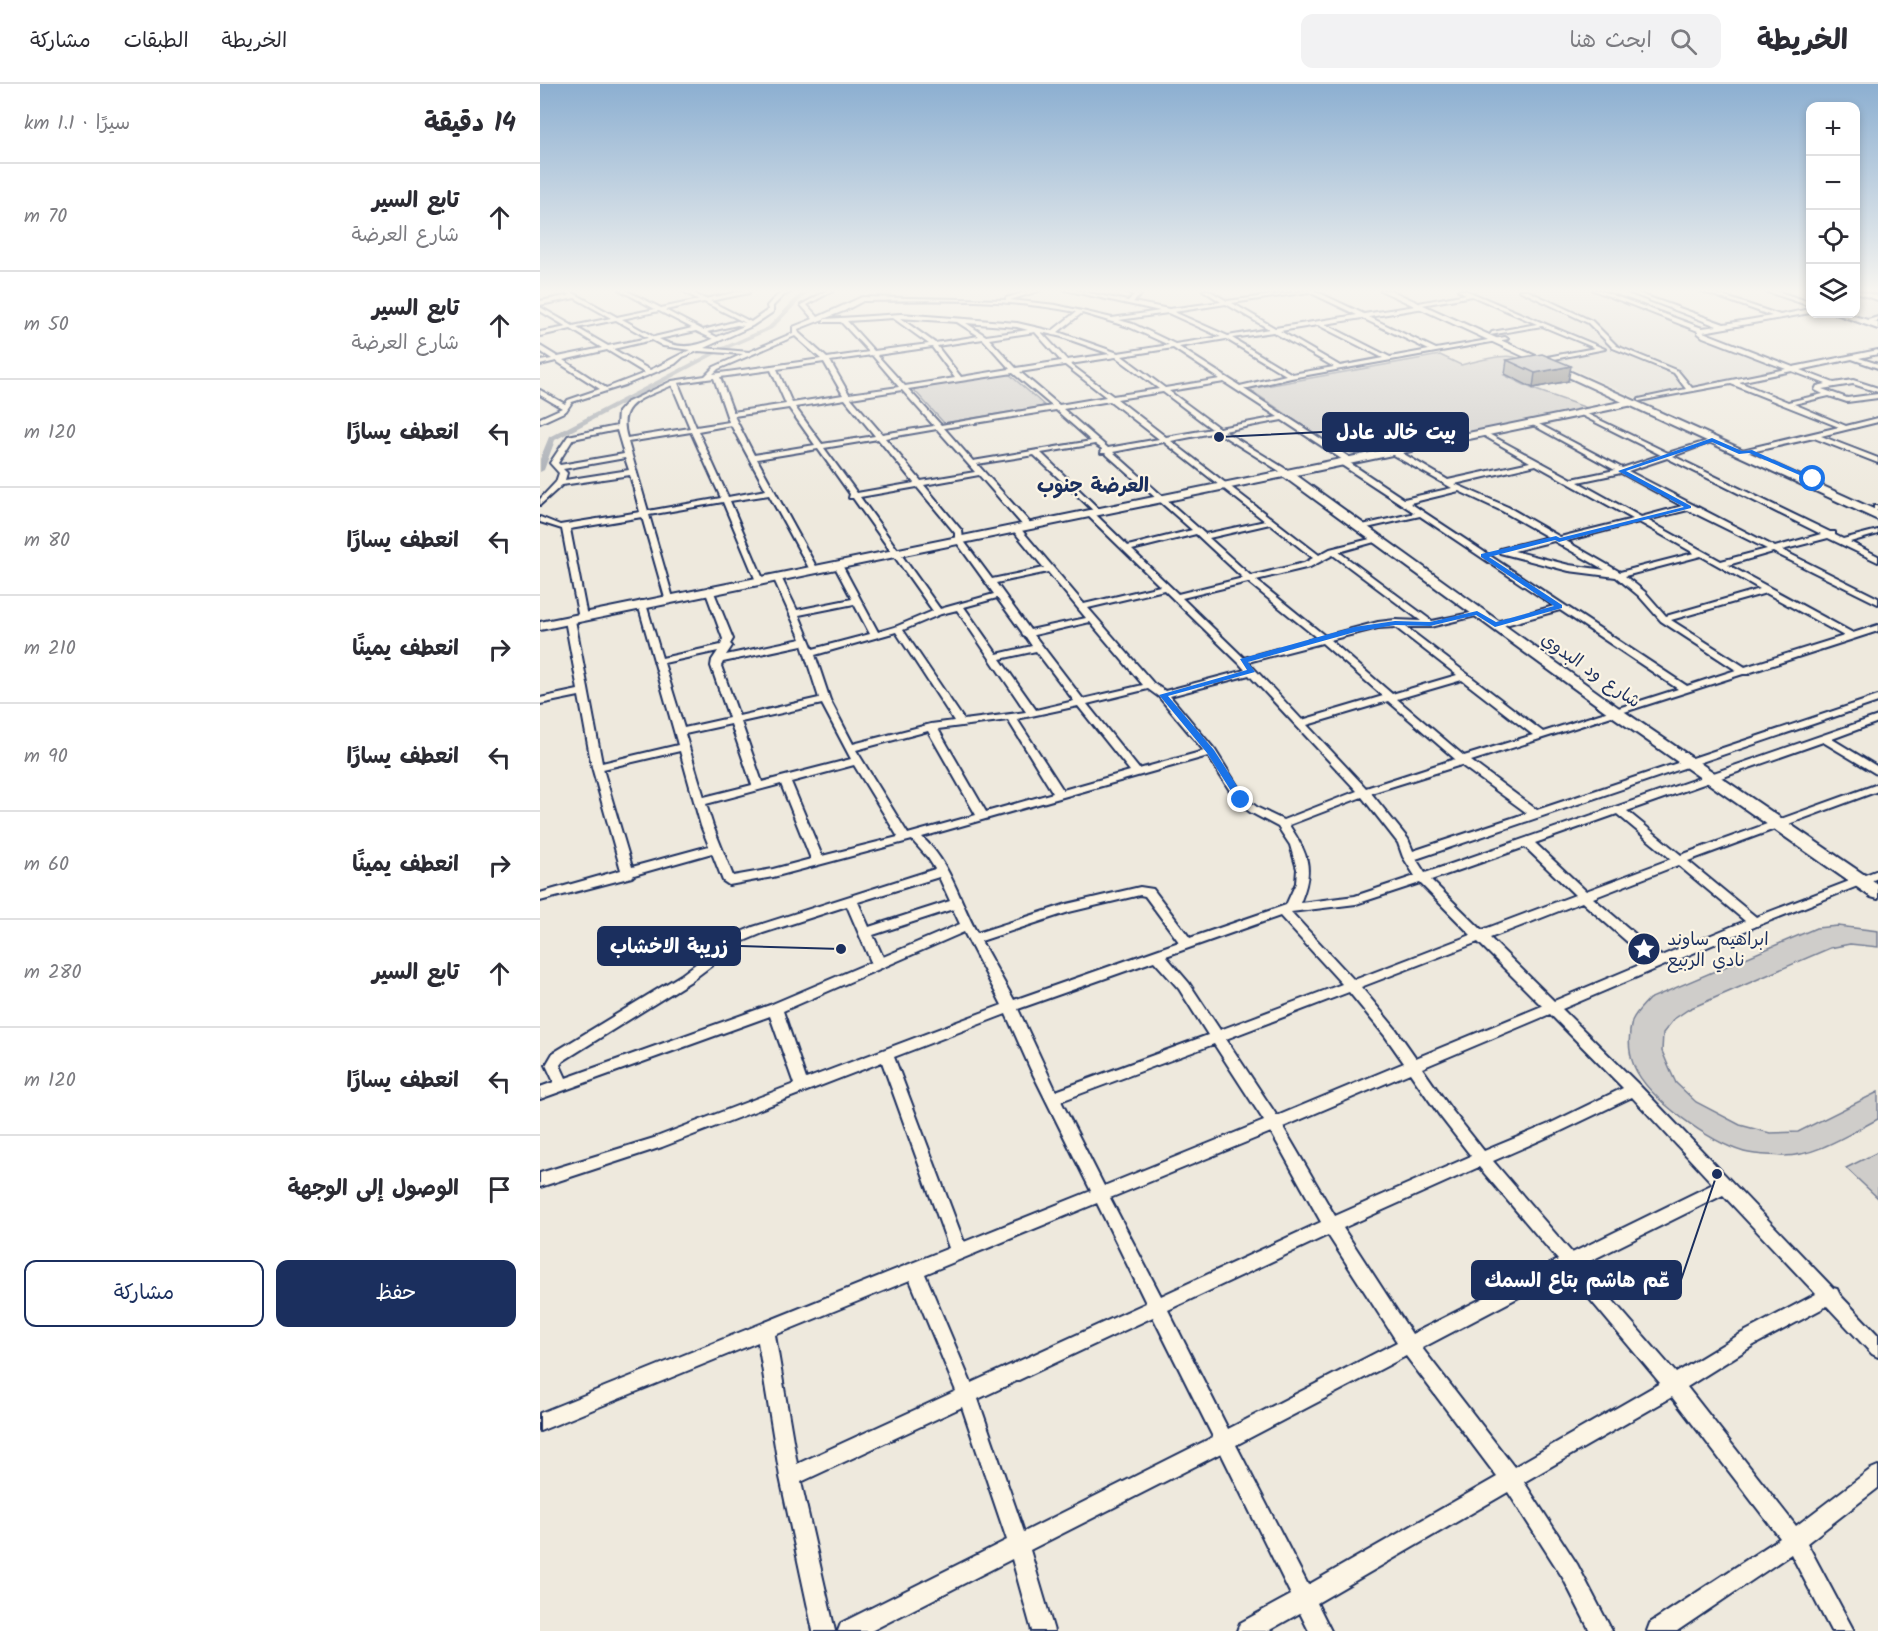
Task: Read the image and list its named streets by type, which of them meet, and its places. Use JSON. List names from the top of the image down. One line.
{"streets":{"street":["شارع ود البدوي"]},"districts":["العرضة جنوب"],"places":{"other":["بيت خالد عادل","زريبة الاخشاب","عّم هاشم بتاع السمك"],"place":["ابراهيم ساوند نادي الربيع"]},"page":{"header":"الخريطة","search":"ابحث هنا","nav":["الخريطة","الطبقات","مشاركة"],"heading":["14 دقيقة","سيرًا · 1.1 km"],"map_buttons":["+","−"],"list":[["تابع السير","شارع العرضة","70 m"],["تابع السير","شارع العرضة","50 m"],["انعطف يسارًا","120 m"],["انعطف يسارًا","80 m"],["انعطف يمينًا","210 m"],["انعطف يسارًا","90 m"],["انعطف يمينًا","60 m"],["تابع السير","280 m"],["انعطف يسارًا","120 m"],"الوصول إلى الوجهة"],"buttons":["حفظ","مشاركة"]}}
